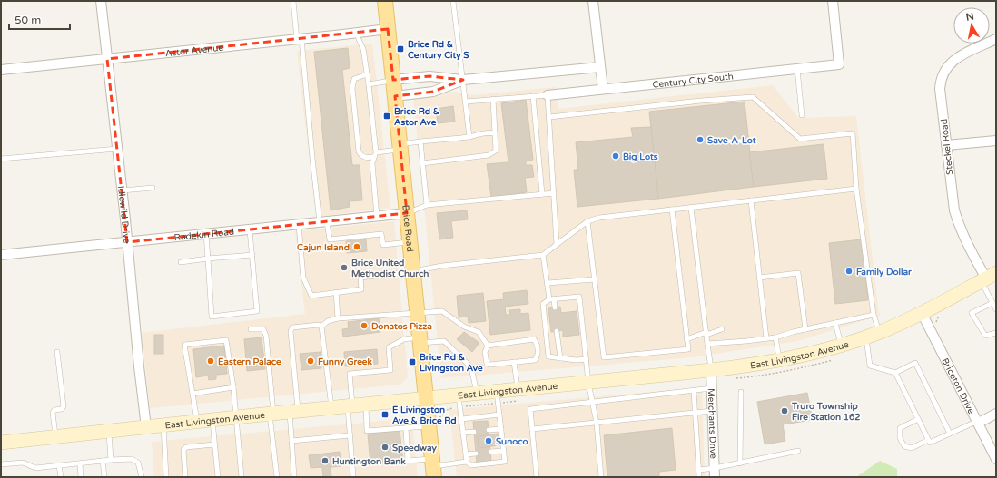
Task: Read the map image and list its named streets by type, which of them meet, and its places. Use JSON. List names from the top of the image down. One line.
{"streets":{"main road":["Brice Road","East Livingston Avenue"],"street":["Astor Avenue","Century City South","Steckel Road","Idlewild Drive","Radekin Road","Briceton Drive","Merchants Drive"]},"crossings":[["Astor Avenue","Idlewild Drive"],["Astor Avenue","Brice Road"],["Steckel Road","East Livingston Avenue"],["Idlewild Drive","Radekin Road"],["Idlewild Drive","East Livingston Avenue"],["Brice Road","Radekin Road"],["Brice Road","East Livingston Avenue"],["East Livingston Avenue","Briceton Drive"],["East Livingston Avenue","Merchants Drive"]],"places":{"transit":["Brice Rd & Century City S","Brice Rd & Astor Ave","Brice Rd & Livingston Ave","E Livingston Ave & Brice Rd"],"other":["Save-A-Lot","Big Lots","Cajun Island","Brice United Methodist Church","Family Dollar","Donatos Pizza","Eastern Palace","Funny Greek","Truro Township Fire Station 162","Sunoco","Speedway","Huntington Bank"]},"scale_bar":"50 m","north":"top"}
